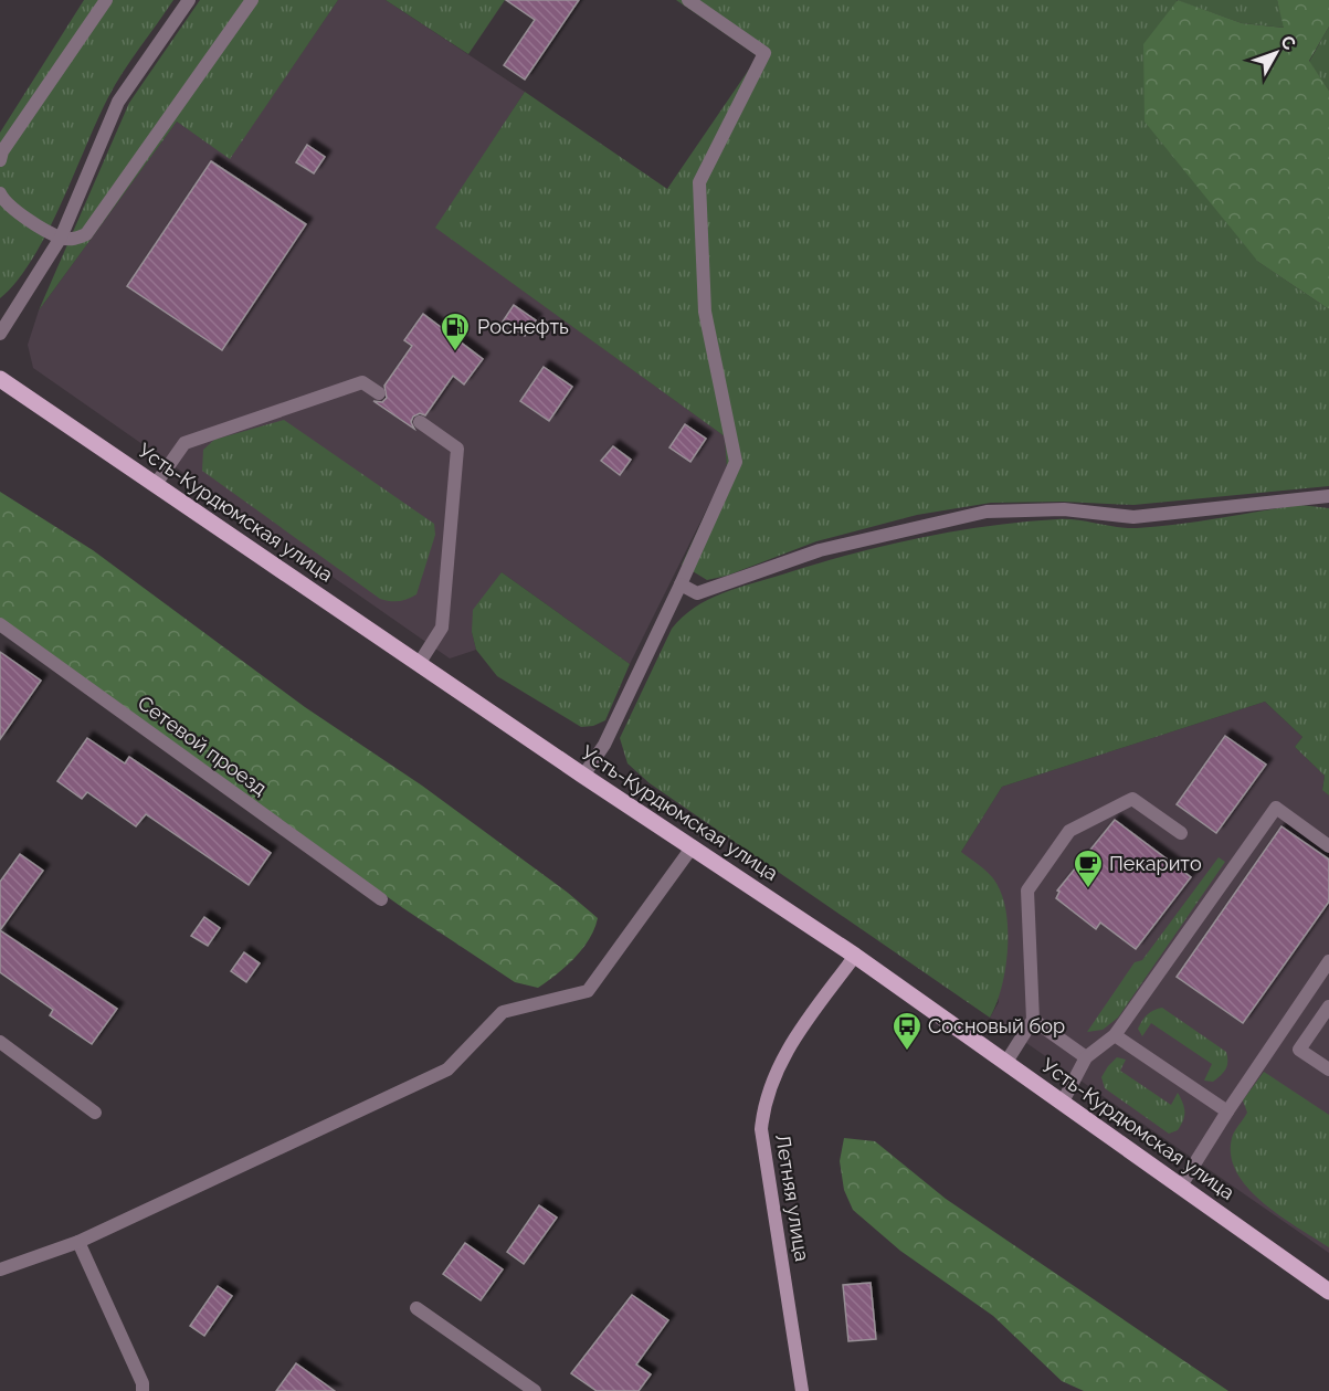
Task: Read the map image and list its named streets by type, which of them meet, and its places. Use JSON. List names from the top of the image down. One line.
{"streets":{"main road":["Усть-Курдюмская улица"],"street":["Сетевой проезд","Летняя улица"]},"crossings":[["Усть-Курдюмская улица","Летняя улица"]],"places":{"fuel station":["Роснефть"],"cafe":["Пекарито"],"bus stop":["Сосновый бор"]},"north":"top right"}
